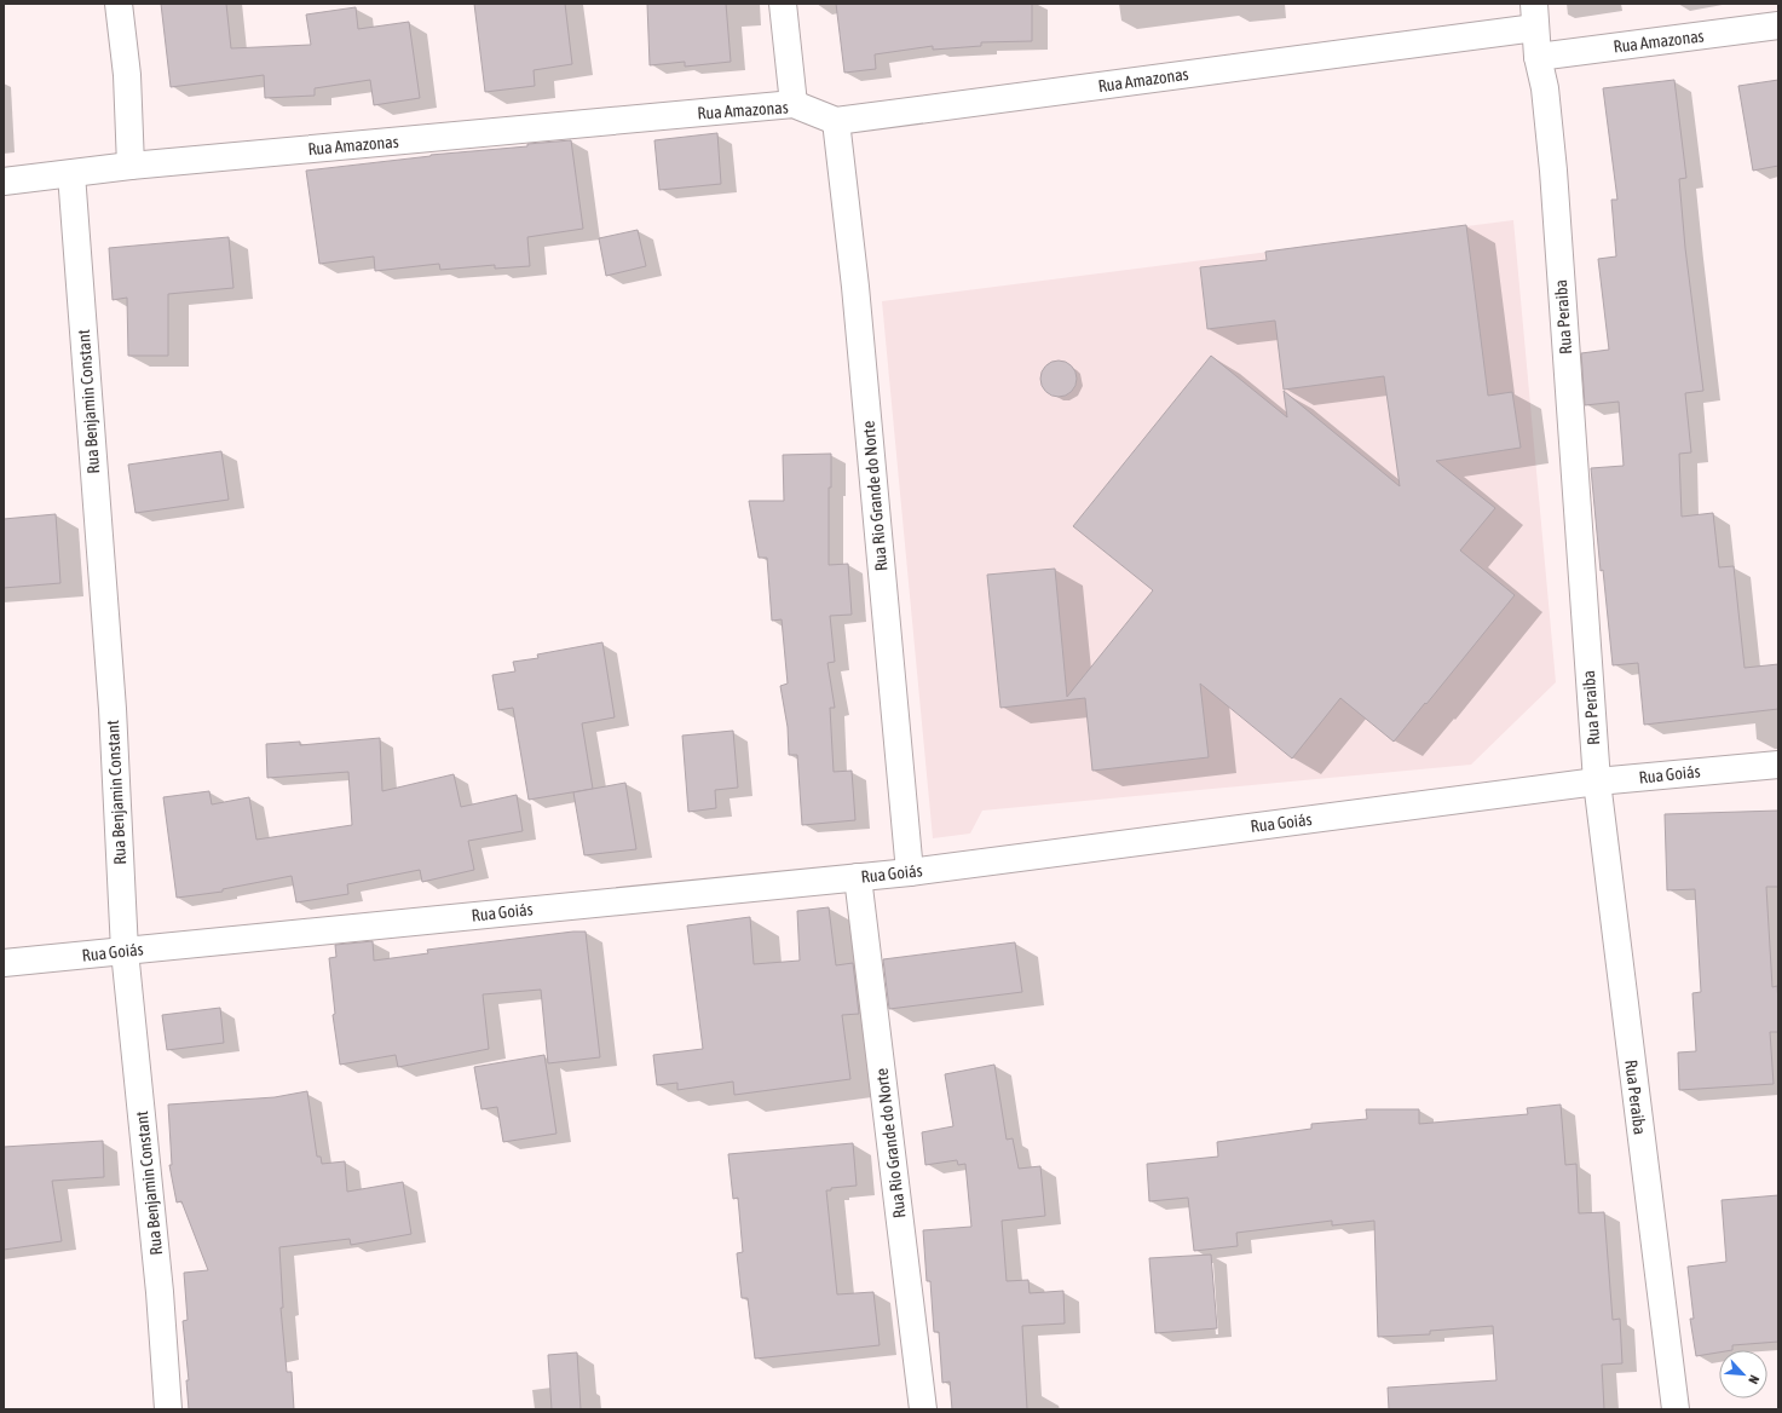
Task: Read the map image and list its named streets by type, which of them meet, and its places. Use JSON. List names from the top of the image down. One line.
{"streets":{"street":["Rua Amazonas","Rua Peraiba","Rua Benjamin Constant","Rua Rio Grande do Norte","Rua Goiás"]},"crossings":[["Rua Amazonas","Rua Peraiba"],["Rua Amazonas","Rua Benjamin Constant"],["Rua Amazonas","Rua Rio Grande do Norte"],["Rua Peraiba","Rua Goiás"],["Rua Benjamin Constant","Rua Goiás"],["Rua Rio Grande do Norte","Rua Goiás"]],"north":"bottom right"}
